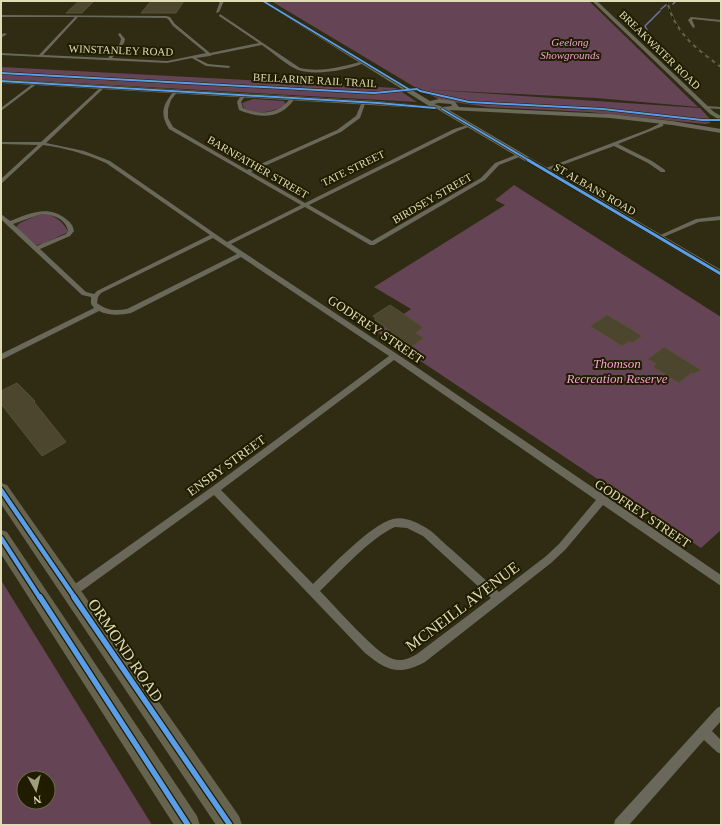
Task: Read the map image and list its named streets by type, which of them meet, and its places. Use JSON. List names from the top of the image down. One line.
{"streets":{"highway":["ORMOND ROAD"],"street":["WINSTANLEY ROAD","BREAKWATER ROAD","BARNFATHER STREET","TATE STREET","ST ALBANS ROAD","BIRDSEY STREET","GODFREY STREET","ENSBY STREET","MCNEILL AVENUE"],"cycle path":["BELLARINE RAIL TRAIL"]},"crossings":[["BARNFATHER STREET","TATE STREET"],["BARNFATHER STREET","BIRDSEY STREET"],["TATE STREET","ST ALBANS ROAD"],["TATE STREET","GODFREY STREET"],["ST ALBANS ROAD","BIRDSEY STREET"],["GODFREY STREET","ENSBY STREET"],["GODFREY STREET","MCNEILL AVENUE"],["ENSBY STREET","MCNEILL AVENUE"],["ENSBY STREET","ORMOND ROAD"]],"parks":["Geelong Showgrounds","Thomson Recreation Reserve"],"north":"bottom"}
